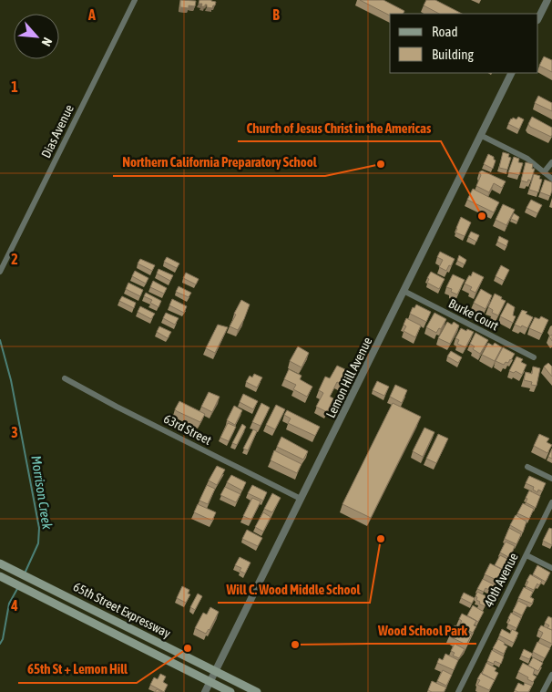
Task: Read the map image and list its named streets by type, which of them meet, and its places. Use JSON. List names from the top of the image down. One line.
{"streets":{"main road":["65th Street Expressway"],"street":["Dias Avenue","Burke Court","Lemon Hill Avenue","63rd Street","40th Avenue"]},"crossings":[["Burke Court","Lemon Hill Avenue"],["Lemon Hill Avenue","63rd Street"],["Lemon Hill Avenue","65th Street Expressway"]],"water":["Morrison Creek"],"places":["Northern California Preparatory School","Church of Jesus Christ in the Americas","Will C. Wood Middle School","Wood School Park","65th St + Lemon Hill"],"legend":["Road","Building"],"north":"bottom right","grid":{"columns":["A","B"],"rows":["1","2","3","4"]}}
